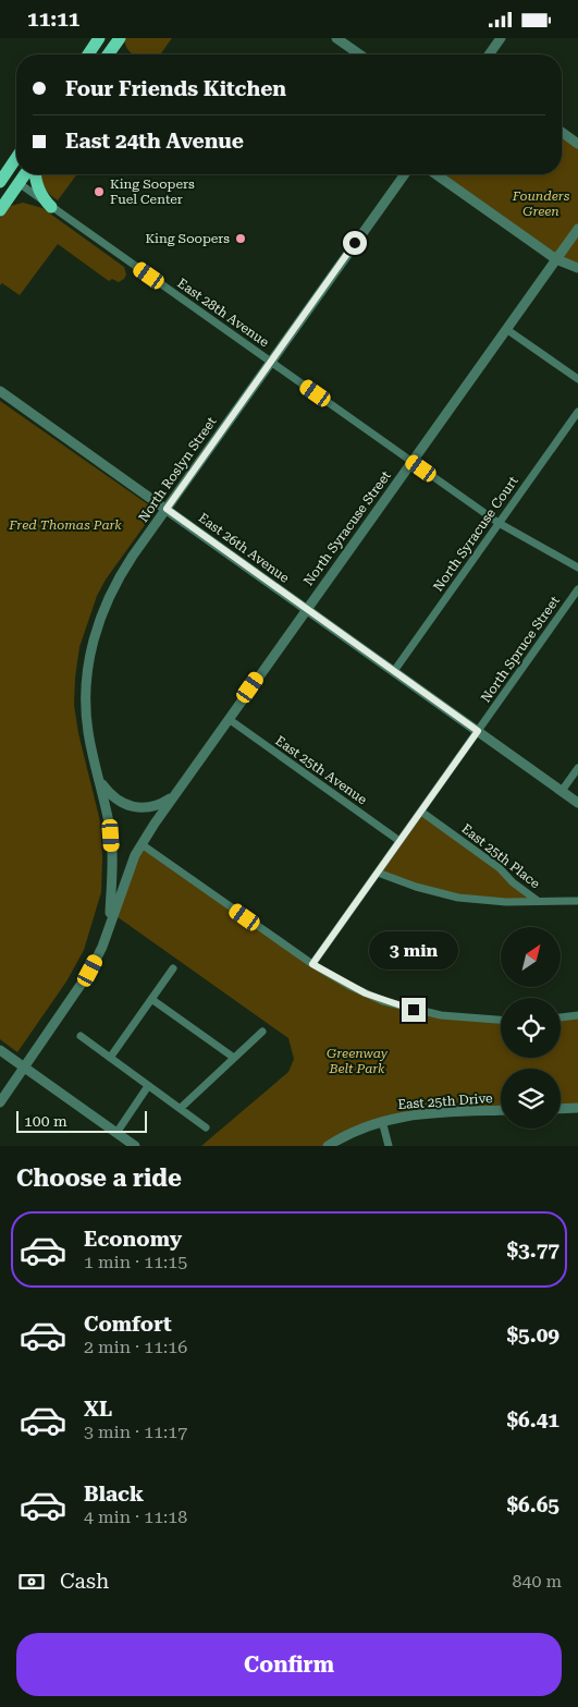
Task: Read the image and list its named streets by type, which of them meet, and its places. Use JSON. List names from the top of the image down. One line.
{"streets":{"street":["East 28th Avenue","North Roslyn Street","North Syracuse Street","North Syracuse Court","East 26th Avenue","North Spruce Street","East 25th Avenue","East 25th Place","East 25th Drive"]},"crossings":[["East 28th Avenue","North Roslyn Street"],["East 28th Avenue","North Syracuse Street"],["East 28th Avenue","North Syracuse Court"],["North Roslyn Street","North Syracuse Street"],["North Roslyn Street","East 26th Avenue"],["North Syracuse Street","East 26th Avenue"],["North Syracuse Street","East 25th Avenue"],["North Syracuse Court","East 26th Avenue"],["East 26th Avenue","North Spruce Street"],["North Spruce Street","East 25th Avenue"],["North Spruce Street","East 25th Place"]],"parks":["Founders Green","Fred Thomas Park","Greenway Belt Park"],"places":["King Soopers Fuel Center","King Soopers"],"scale_bar":"100 m","north":"top right","page":{"status":"11:11","banner":["Four Friends Kitchen","East 24th Avenue"],"bubble":"3 min","scale":"100 m","heading":"Choose a ride","list":[{"name":"Economy","note":"1 min · 11:15","value":"$3.77"},{"name":"Comfort","note":"2 min · 11:16","value":"$5.09"},{"name":"XL","note":"3 min · 11:17","value":"$6.41"},{"name":"Black","note":"4 min · 11:18","value":"$6.65"}],"pay":["Cash","840 m"],"buttons":"Confirm"}}
